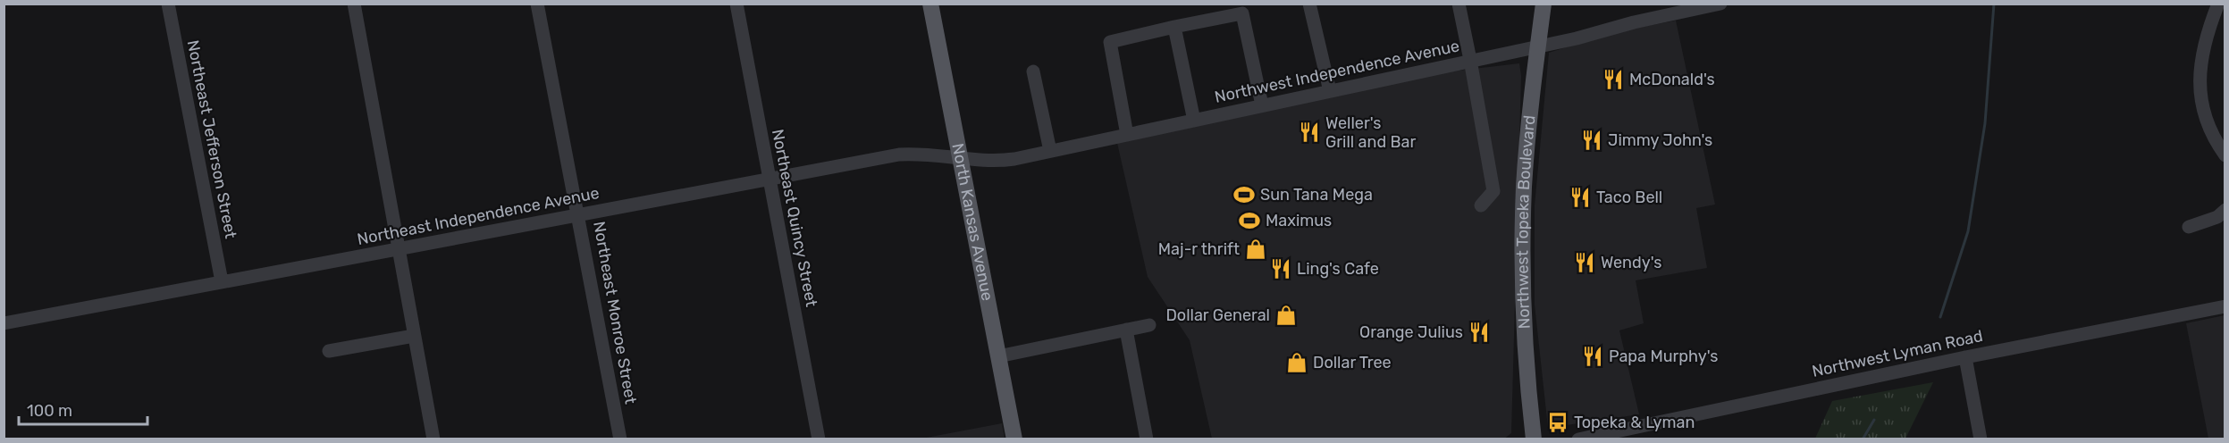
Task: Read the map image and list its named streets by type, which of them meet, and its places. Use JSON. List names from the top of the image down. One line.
{"streets":{"main road":["North Kansas Avenue","Northwest Topeka Boulevard"],"street":["Northwest Independence Avenue","Northeast Jefferson Street","Northeast Independence Avenue","Northeast Quincy Street","Northeast Monroe Street","Northwest Lyman Road"]},"crossings":[["Northwest Independence Avenue","Northeast Independence Avenue"],["Northwest Independence Avenue","North Kansas Avenue"],["Northwest Independence Avenue","Northwest Topeka Boulevard"],["Northeast Jefferson Street","Northeast Independence Avenue"],["Northeast Independence Avenue","Northeast Quincy Street"],["Northeast Independence Avenue","North Kansas Avenue"],["Northeast Independence Avenue","Northeast Monroe Street"]],"places":{"restaurant":["McDonald's","Weller's Grill and Bar","Jimmy John's","Taco Bell","Wendy's","Ling's Cafe","Orange Julius","Papa Murphy's"],"sports":["Sun Tana Mega","Maximus"],"shop":["Maj-r thrift","Dollar General","Dollar Tree"],"bus stop":["Topeka & Lyman"]},"scale_bar":"100 m"}
